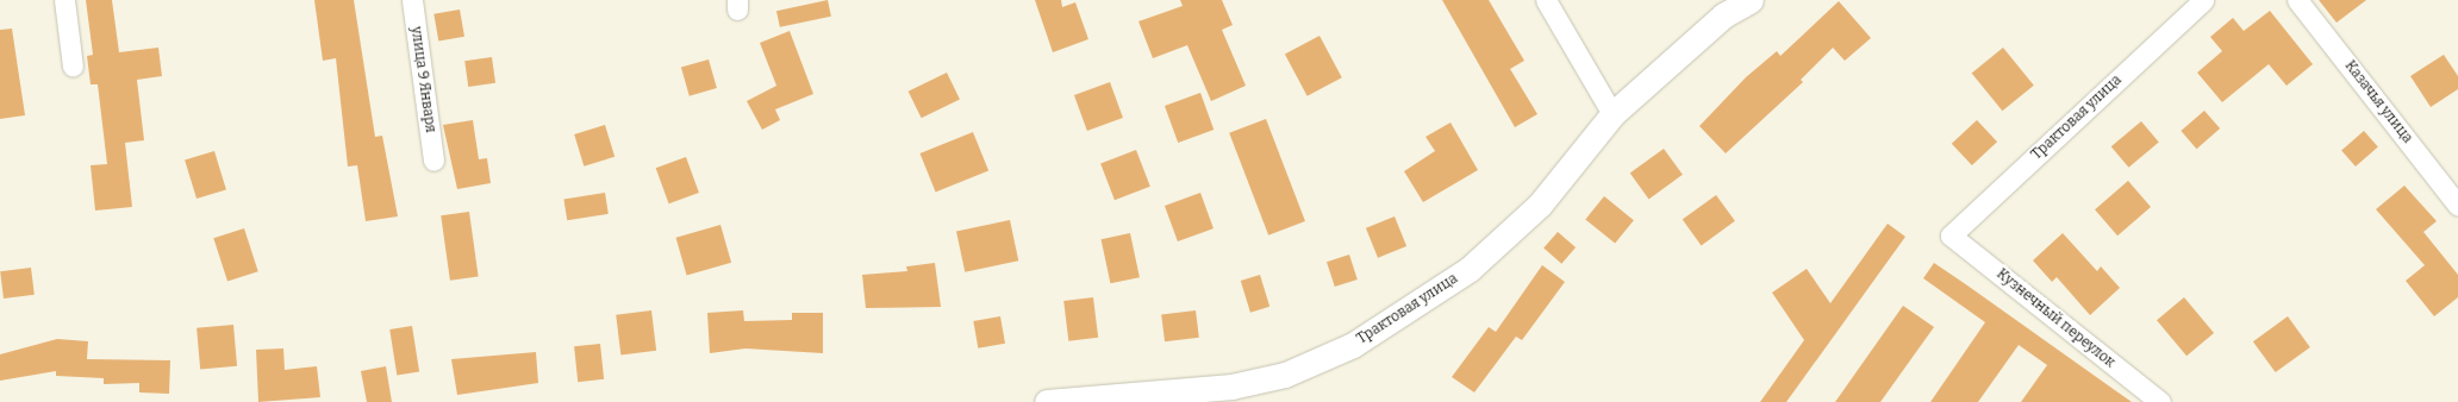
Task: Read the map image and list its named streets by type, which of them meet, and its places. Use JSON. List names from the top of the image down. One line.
{"streets":{"street":["улица 9 Января","Казачья улица","Трактовая улица","Кузнечный переулок"]},"crossings":[["Трактовая улица","Кузнечный переулок"]]}
